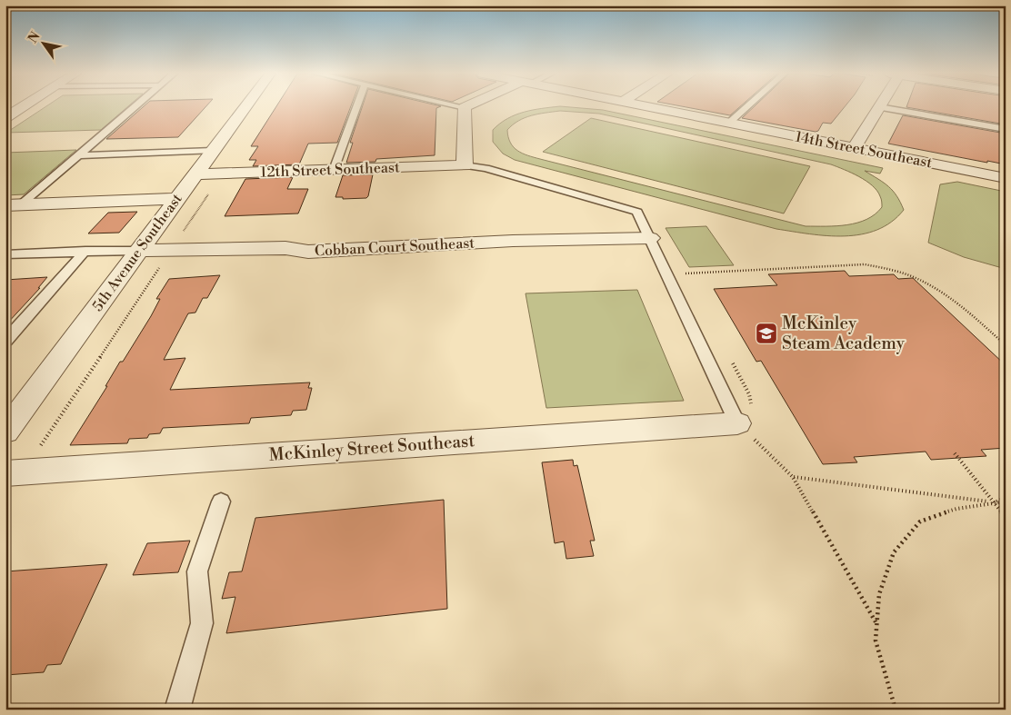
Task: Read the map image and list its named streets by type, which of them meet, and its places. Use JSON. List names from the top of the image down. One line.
{"streets":{"street":["14th Street Southeast","12th Street Southeast","Cobban Court Southeast","5th Avenue Southeast","McKinley Street Southeast"]},"crossings":[["12th Street Southeast","5th Avenue Southeast"],["Cobban Court Southeast","5th Avenue Southeast"]],"places":{"school or university":["McKinley Steam Academy"]},"north":"top left"}
